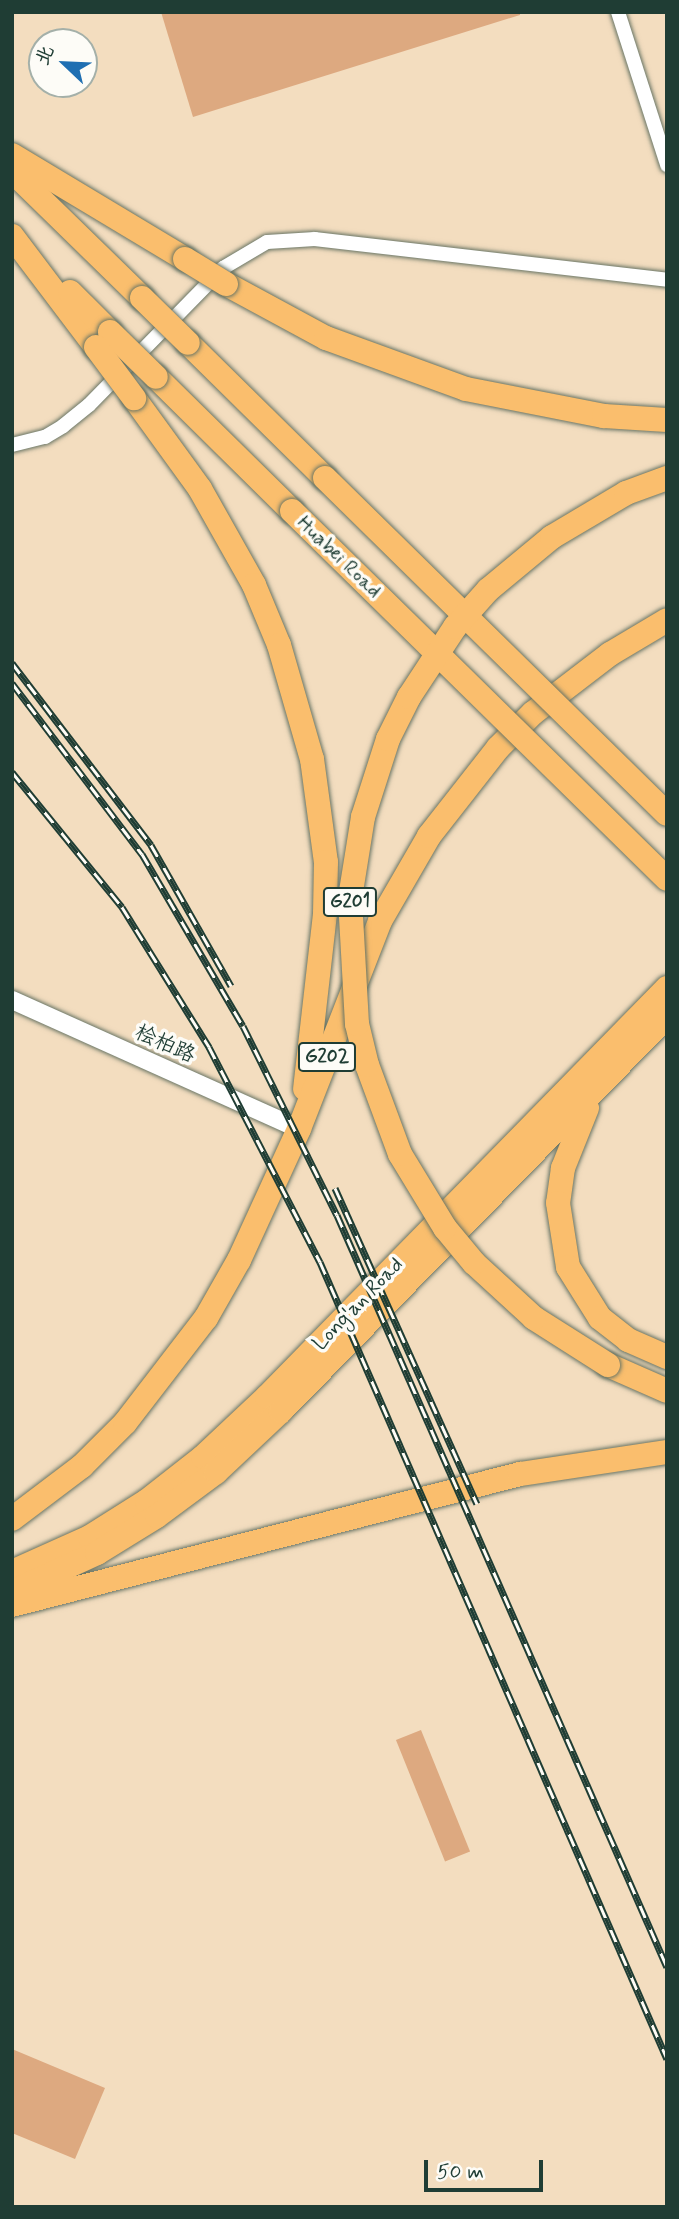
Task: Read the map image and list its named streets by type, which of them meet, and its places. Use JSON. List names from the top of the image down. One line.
{"streets":{"highway":["Huabei Road","G201","G202","Long'an Road"],"street":["桧柏路"]},"crossings":[["桧柏路","G202"]],"scale_bar":"50 m","north":"top left"}
